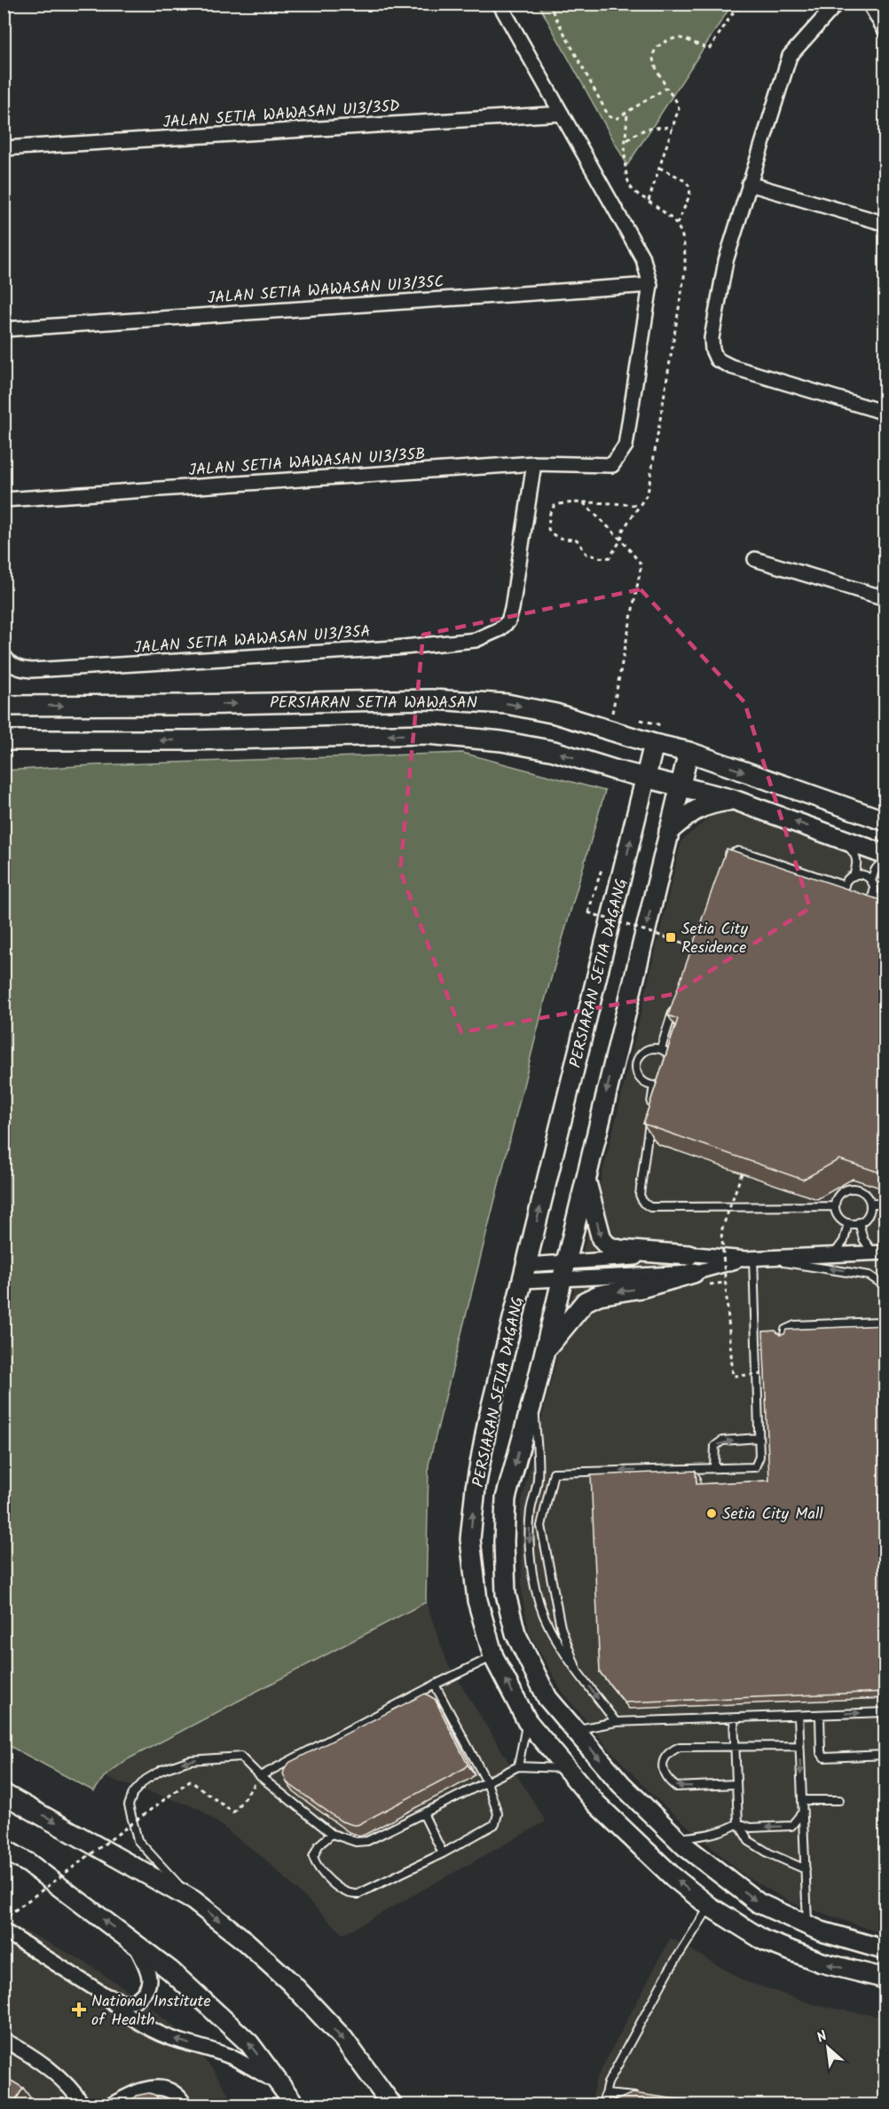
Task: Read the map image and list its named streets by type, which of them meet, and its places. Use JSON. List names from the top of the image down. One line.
{"streets":{"street":["JALAN SETIA WAWASAN U13/35D","JALAN SETIA WAWASAN U13/35C","JALAN SETIA WAWASAN U13/35B","JALAN SETIA WAWASAN U13/35A","PERSIARAN SETIA WAWASAN","PERSIARAN SETIA DAGANG"]},"crossings":[["JALAN SETIA WAWASAN U13/35C","JALAN SETIA WAWASAN U13/35B"],["JALAN SETIA WAWASAN U13/35B","JALAN SETIA WAWASAN U13/35A"],["PERSIARAN SETIA WAWASAN","PERSIARAN SETIA DAGANG"]],"places":{"transit":["Setia City Residence"],"other":["Setia City Mall"],"health":["National Institute of Health"]},"north":"top left"}
